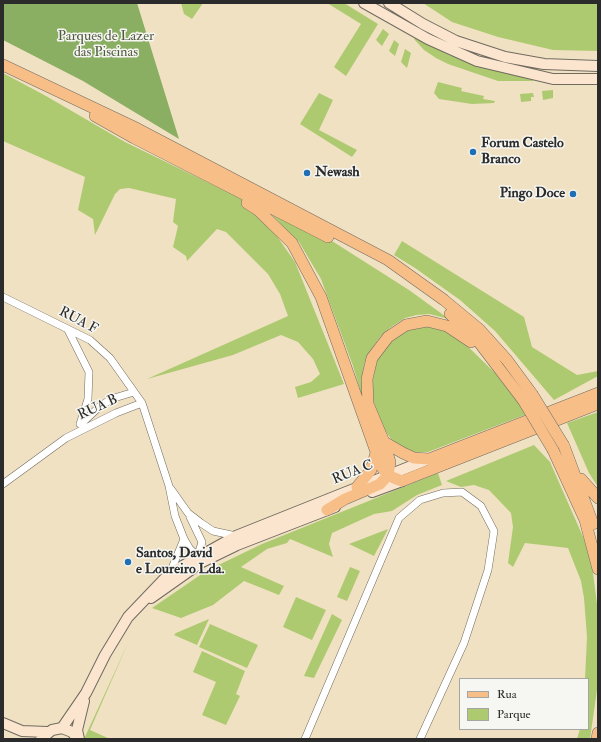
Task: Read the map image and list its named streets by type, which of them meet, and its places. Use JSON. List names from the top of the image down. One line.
{"streets":{"main road":["RUA C"],"street":["RUA F","RUA B"]},"crossings":[["RUA F","RUA B"]],"parks":["Parques de Lazer das Piscinas"],"places":["Forum Castelo Branco","Newash","Pingo Doce","Santos, David e Loureiro Lda."],"legend":["Rua","Parque"]}
